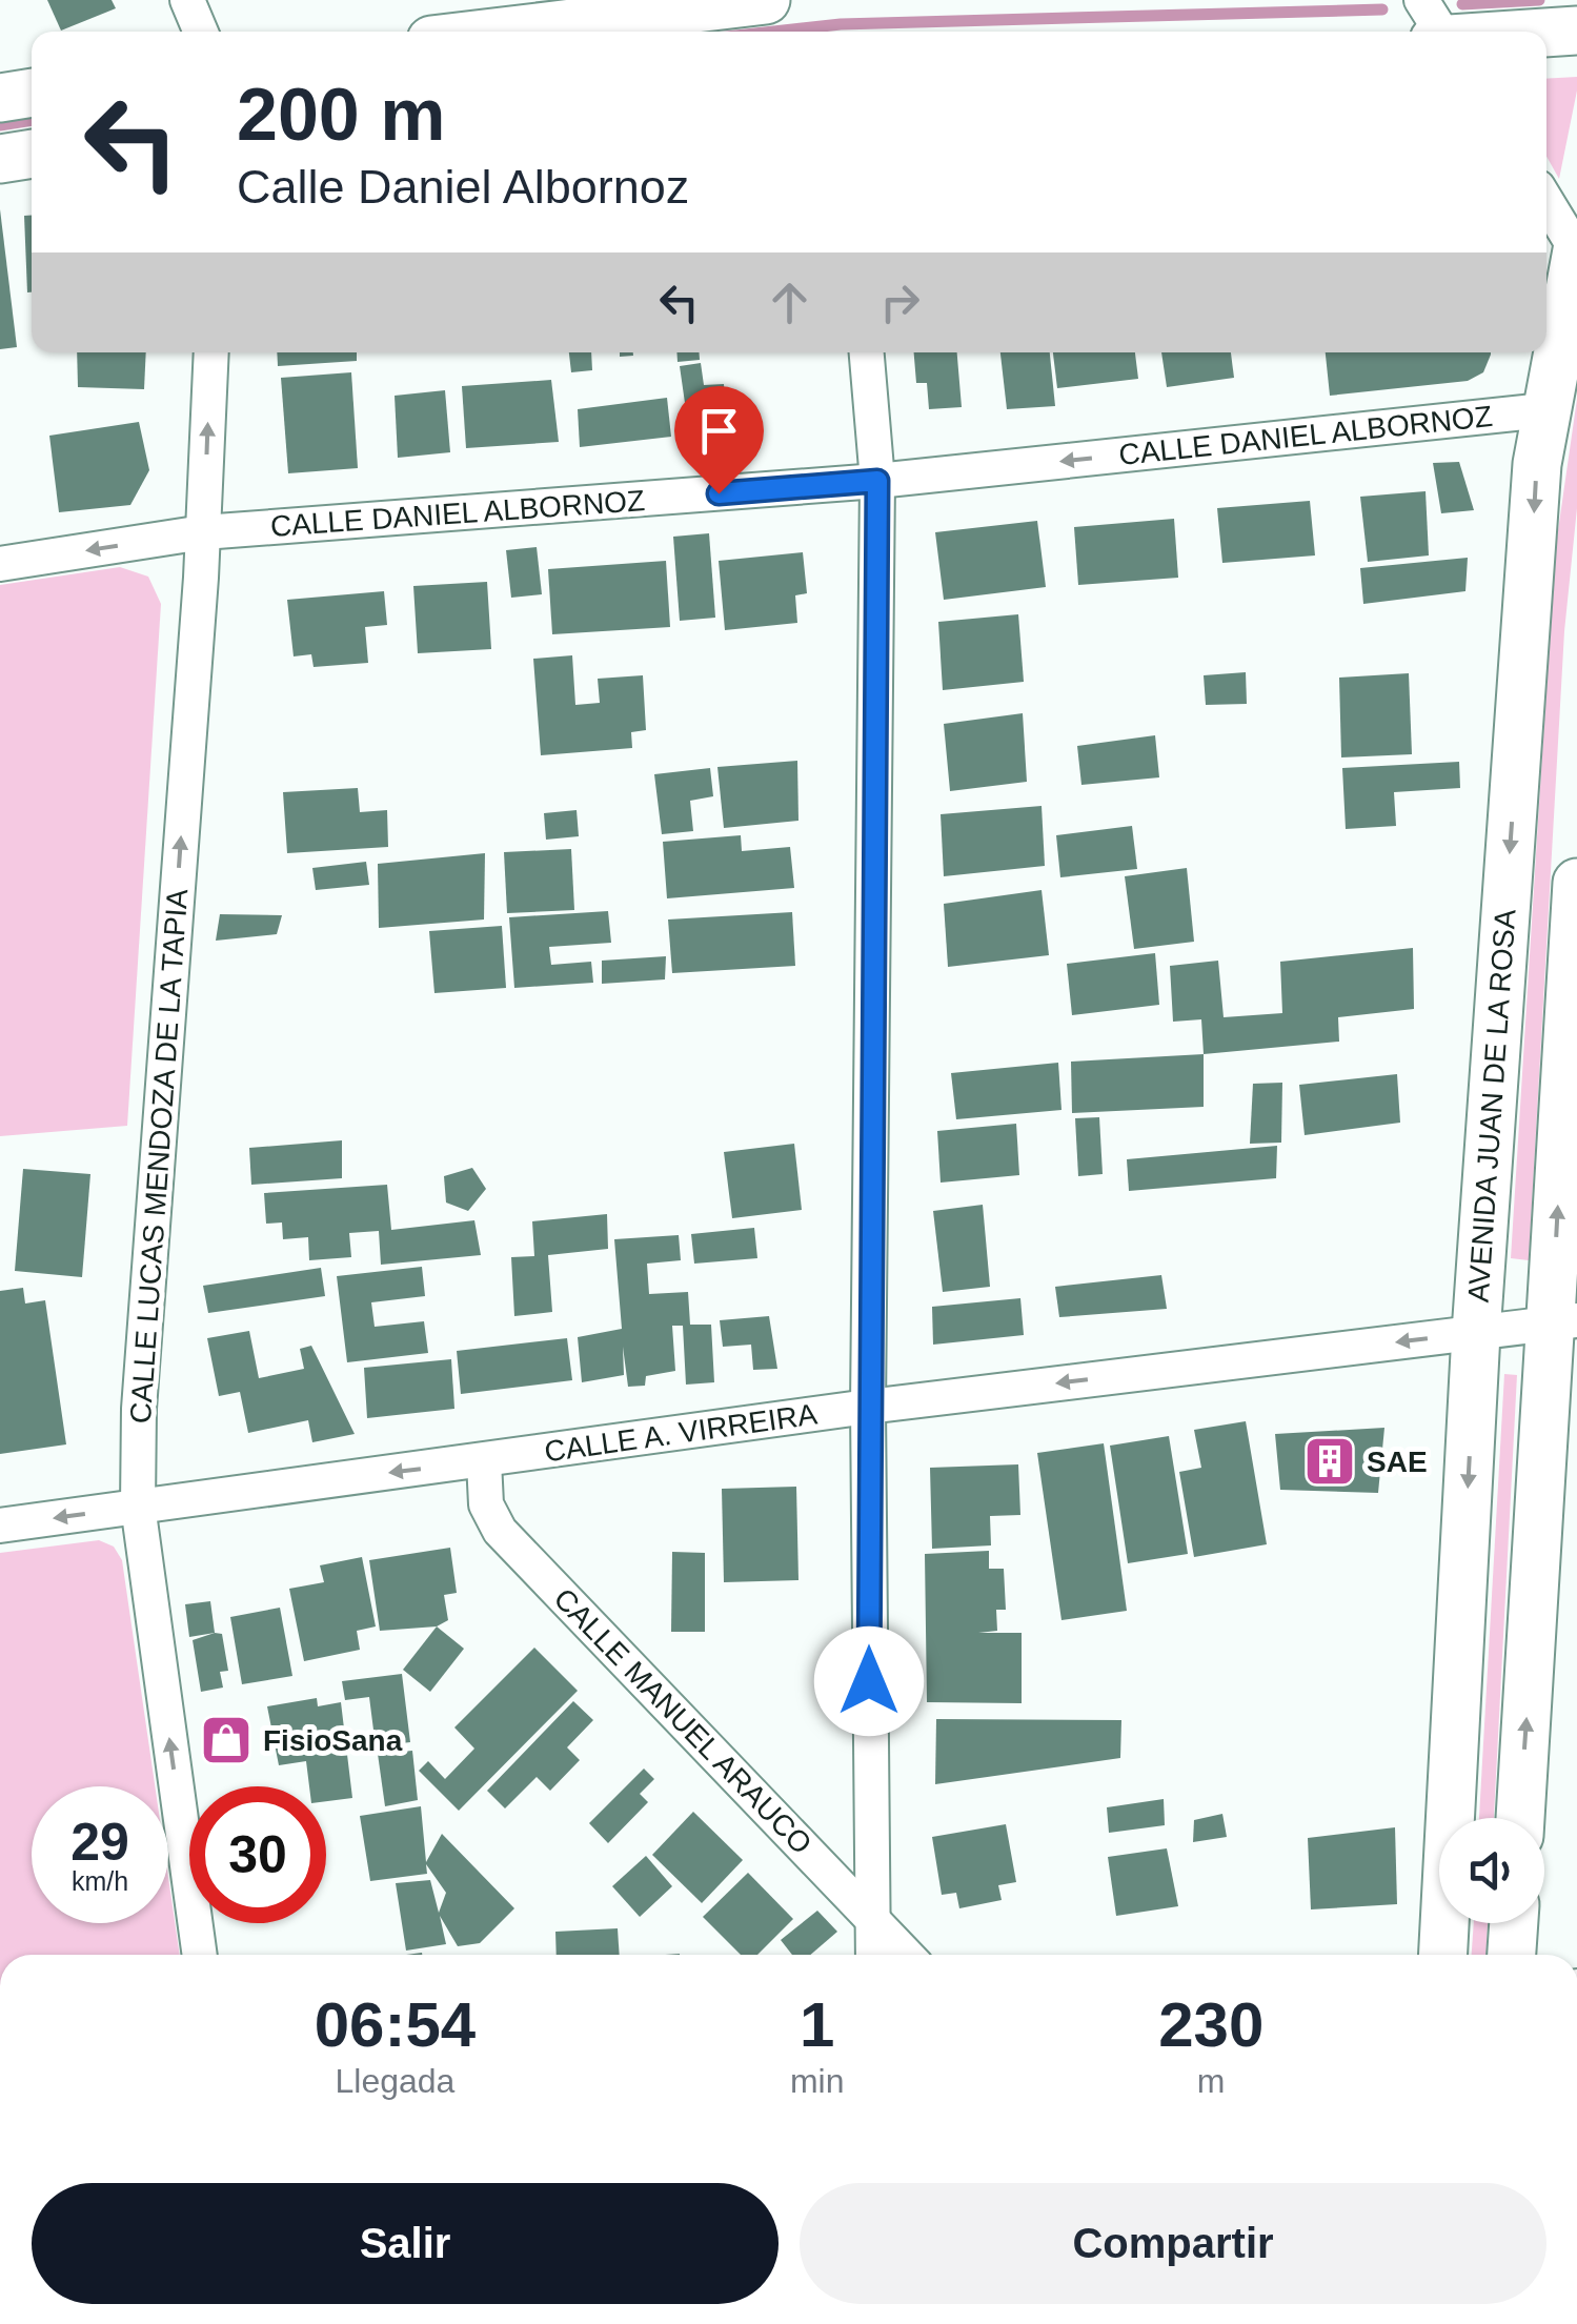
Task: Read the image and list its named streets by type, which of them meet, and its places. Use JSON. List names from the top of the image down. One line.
{"streets":{"main road":["AVENIDA JUAN DE LA ROSA"],"street":["CALLE DANIEL ALBORNOZ","CALLE LUCAS MENDOZA DE LA TAPIA","CALLE A. VIRREIRA","CALLE MANUEL ARAUCO"]},"crossings":[["CALLE DANIEL ALBORNOZ","AVENIDA JUAN DE LA ROSA"],["CALLE DANIEL ALBORNOZ","CALLE LUCAS MENDOZA DE LA TAPIA"],["AVENIDA JUAN DE LA ROSA","CALLE A. VIRREIRA"],["CALLE LUCAS MENDOZA DE LA TAPIA","CALLE A. VIRREIRA"],["CALLE A. VIRREIRA","CALLE MANUEL ARAUCO"]],"one_way":["CALLE DANIEL ALBORNOZ","CALLE LUCAS MENDOZA DE LA TAPIA","CALLE A. VIRREIRA"],"places":{"building":["SAE"],"shop":["FisioSana"]},"page":{"turn":["200 m","Calle Daniel Albornoz"],"speed":"29 km/h","limit":"30","eta":["06:54","Llegada","1","min","230","m"],"buttons":["Salir","Compartir"]}}
